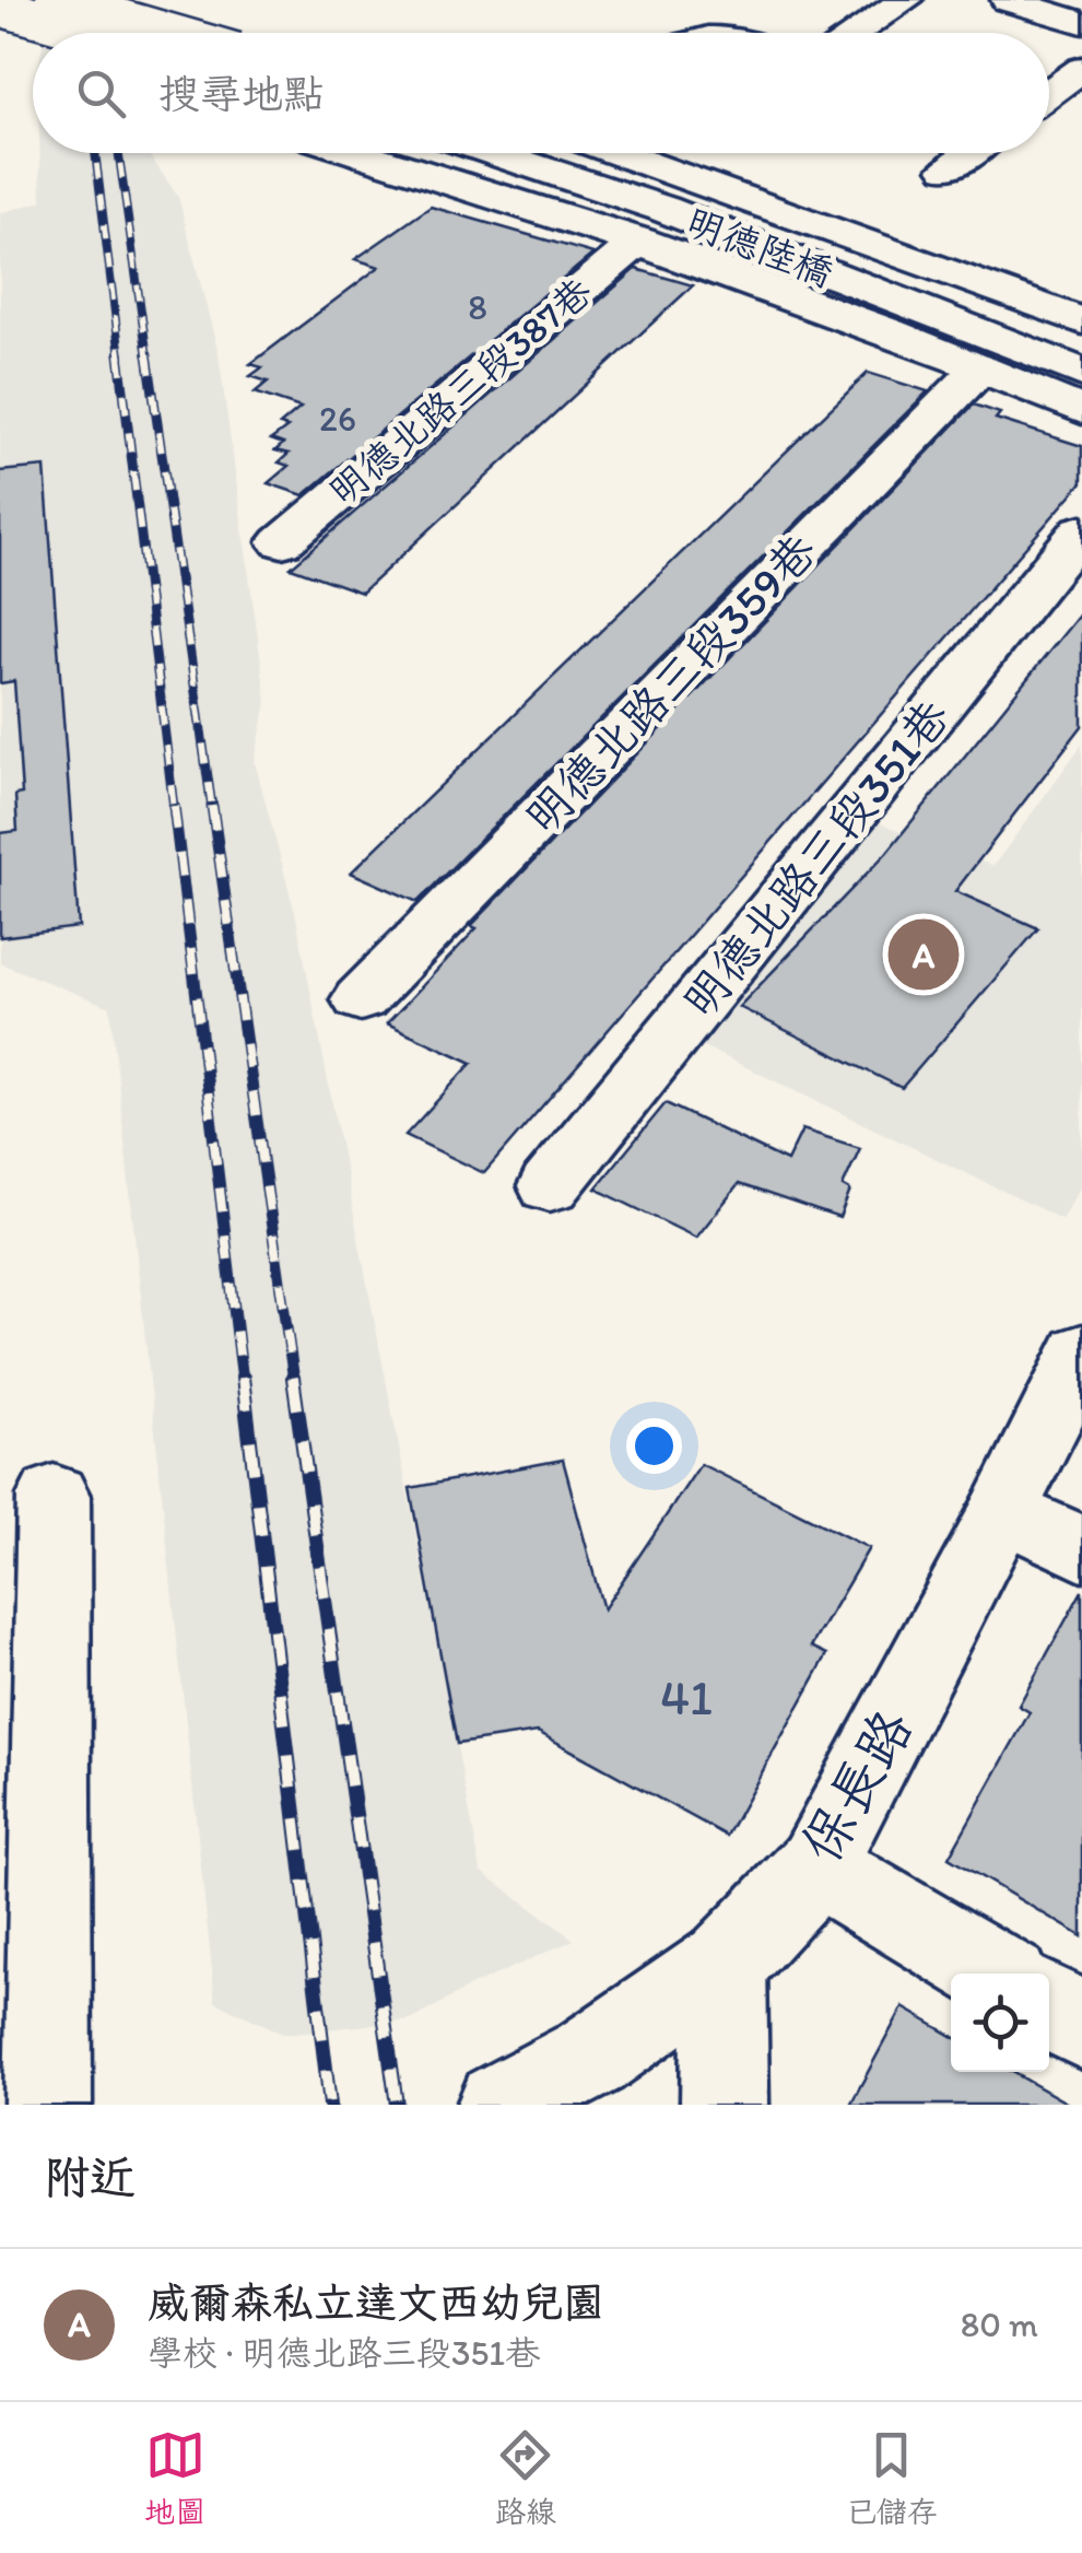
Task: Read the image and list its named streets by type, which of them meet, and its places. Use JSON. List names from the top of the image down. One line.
{"streets":{"street":["明德陸橋","明德北路三段387巷","明德北路三段359巷","明德北路三段351巷","保長路"]},"house_numbers":["8","26","41"],"page":{"search":"搜尋地點","pins":"A","heading":"附近","list":[{"mark":"A","name":"威爾森私立達文西幼兒園","note":"學校 · 明德北路三段351巷","value":"80 m"}],"nav":["地圖","路線","已儲存"]}}
